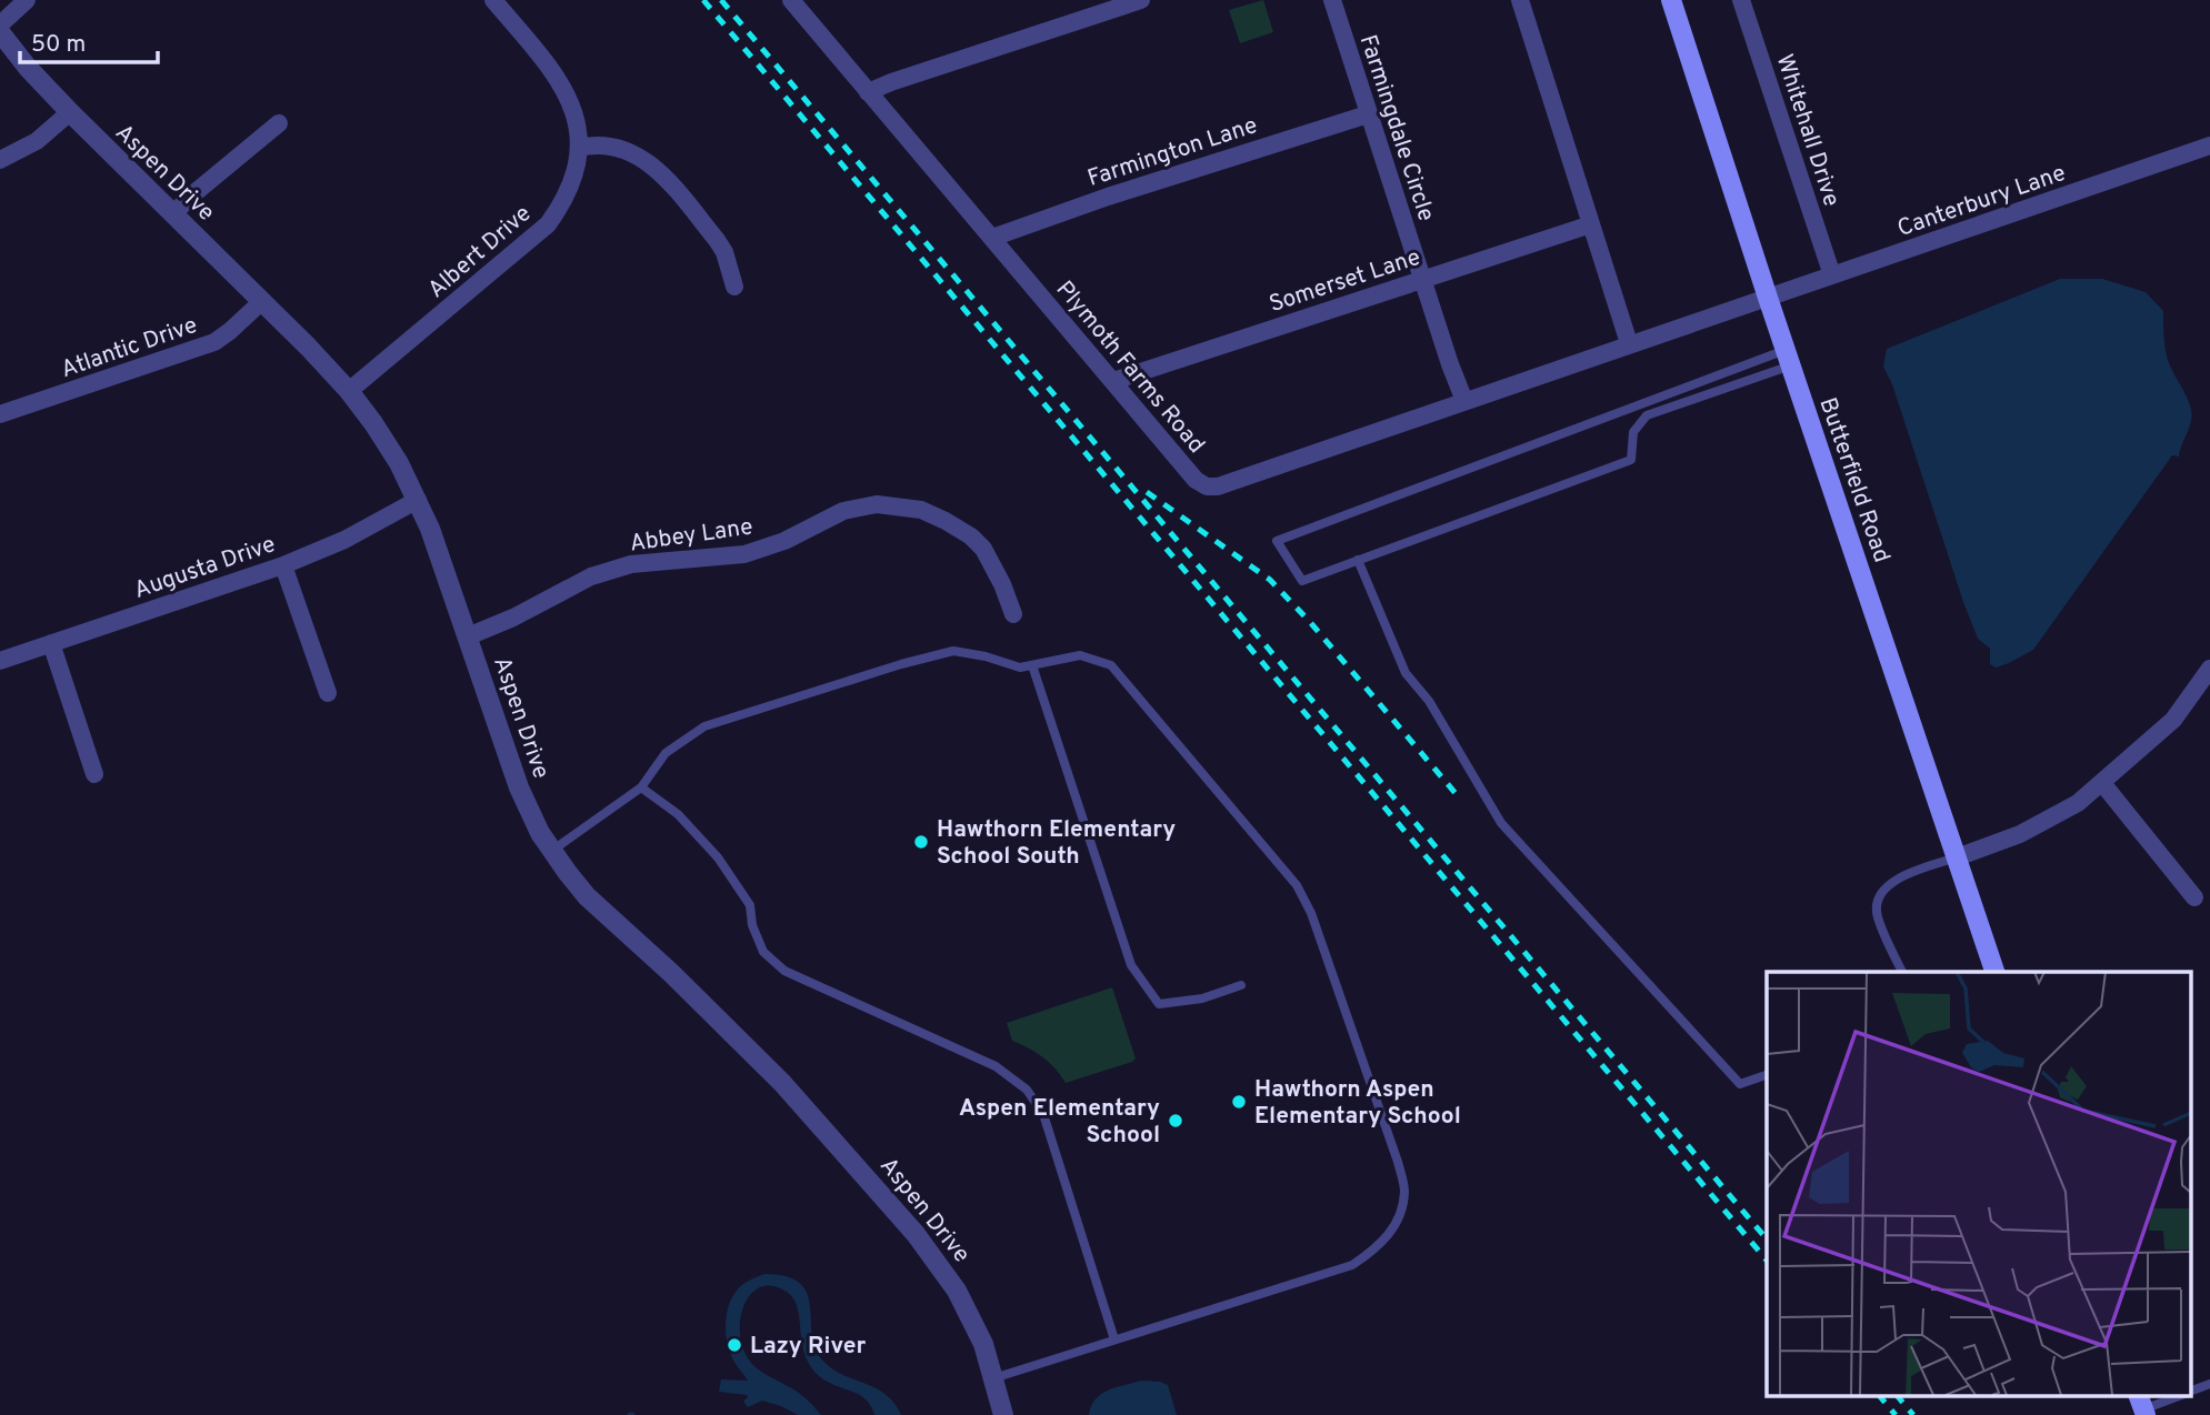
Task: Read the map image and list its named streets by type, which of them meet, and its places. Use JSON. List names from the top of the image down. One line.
{"streets":{"main road":["Butterfield Road"],"street":["Farmingdale Circle","Whitehall Drive","Farmington Lane","Aspen Drive","Canterbury Lane","Albert Drive","Somerset Lane","Atlantic Drive","Plymoth Farms Road","Abbey Lane","Augusta Drive"]},"crossings":[["Farmingdale Circle","Farmington Lane"],["Farmingdale Circle","Somerset Lane"],["Farmingdale Circle","Plymoth Farms Road"],["Whitehall Drive","Canterbury Lane"],["Farmington Lane","Plymoth Farms Road"],["Aspen Drive","Albert Drive"],["Aspen Drive","Atlantic Drive"],["Aspen Drive","Abbey Lane"],["Aspen Drive","Augusta Drive"],["Canterbury Lane","Plymoth Farms Road"],["Canterbury Lane","Butterfield Road"],["Somerset Lane","Plymoth Farms Road"],["Plymoth Farms Road","Butterfield Road"]],"places":["Hawthorn Elementary School South","Hawthorn Aspen Elementary School","Aspen Elementary School","Lazy River"],"scale_bar":"50 m"}
